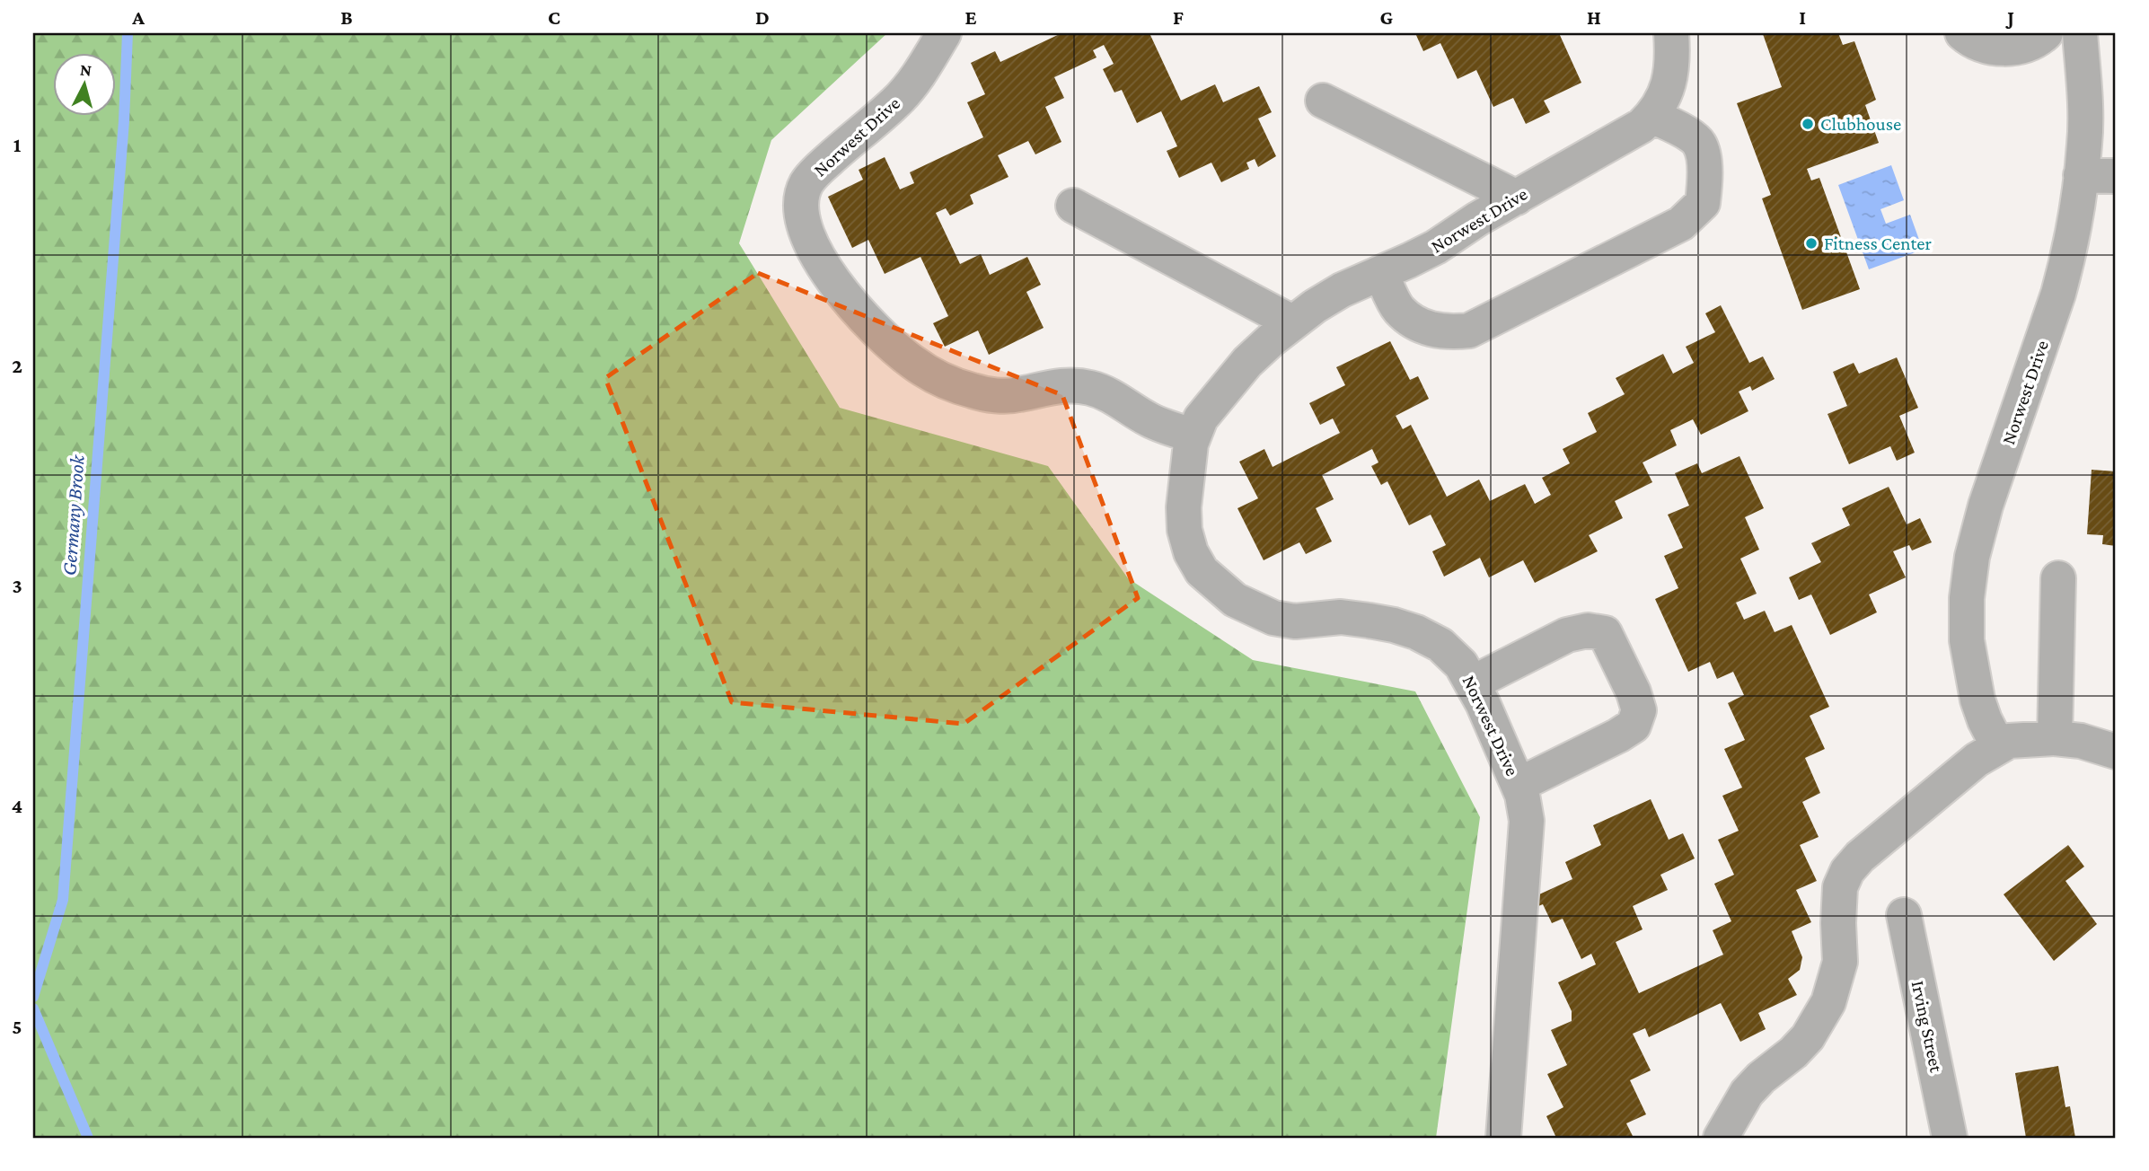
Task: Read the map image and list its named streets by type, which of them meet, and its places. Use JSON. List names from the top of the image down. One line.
{"streets":{"street":["Norwest Drive","Irving Street"]},"water":["Germany Brook"],"places":["Clubhouse","Fitness Center"],"north":"top","grid":{"columns":["A","B","C","D","E","F","G","H","I","J"],"rows":["1","2","3","4","5"]}}
